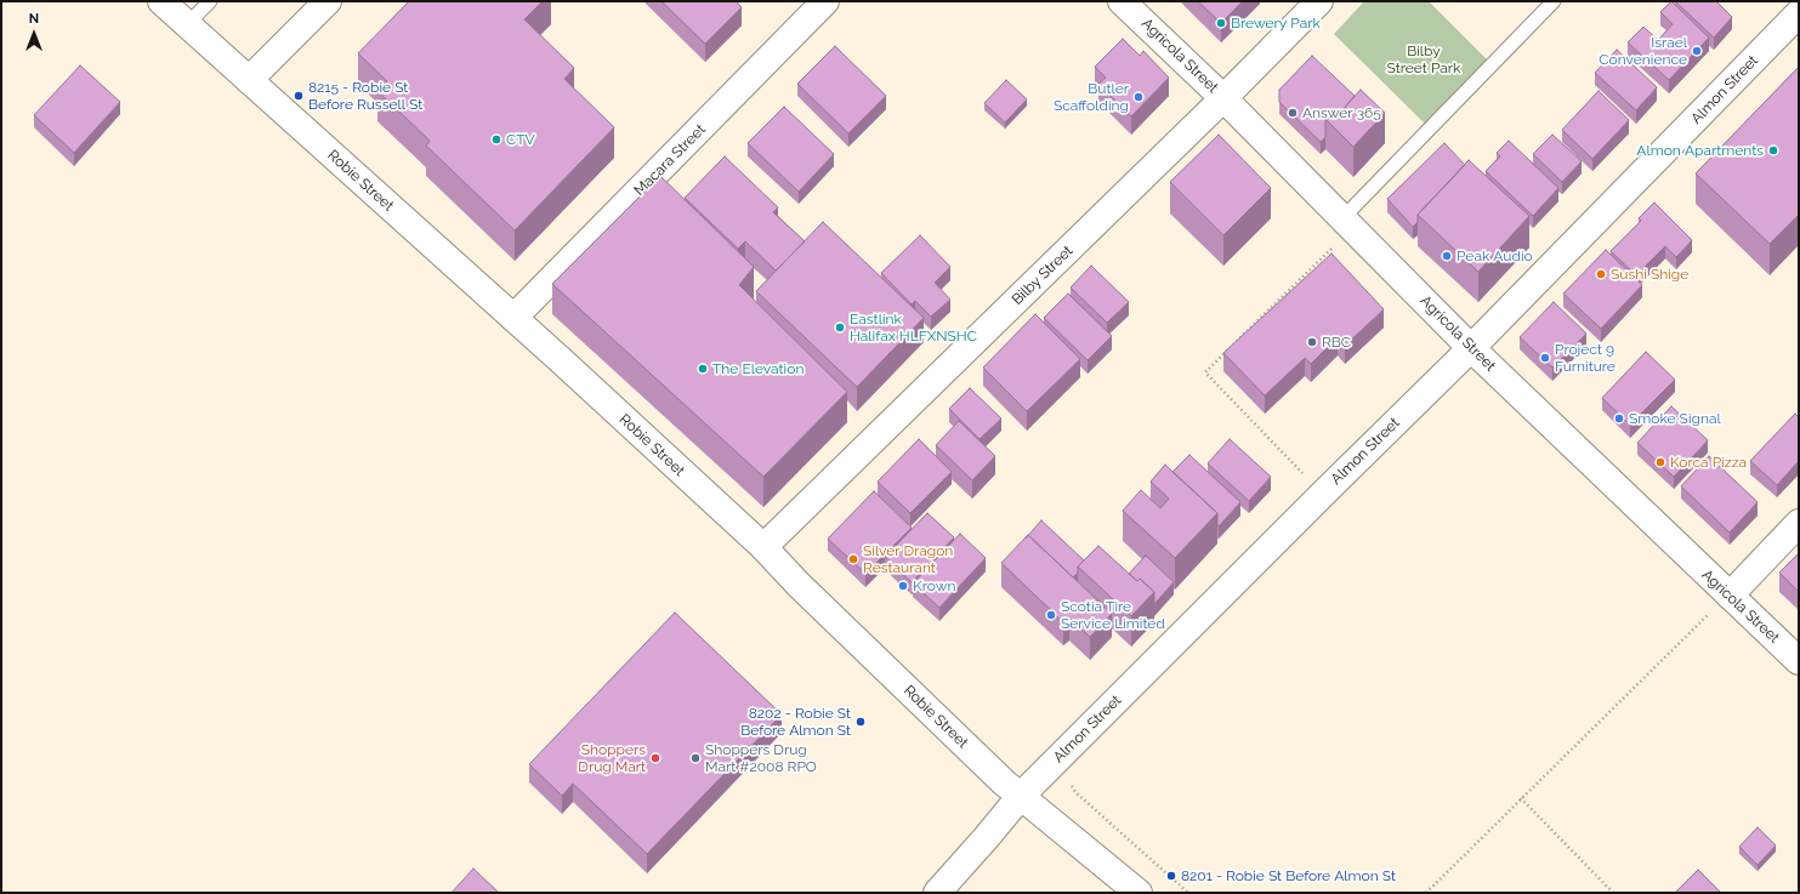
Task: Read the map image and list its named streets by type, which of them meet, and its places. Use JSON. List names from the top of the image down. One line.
{"streets":{"street":["Agricola Street","Almon Street","Macara Street","Robie Street","Bilby Street"]},"crossings":[["Agricola Street","Almon Street"],["Agricola Street","Bilby Street"],["Almon Street","Robie Street"],["Macara Street","Robie Street"],["Robie Street","Bilby Street"]],"parks":["Bilby Street Park"],"places":["Brewery Park","Israel Convenience","8215 - Robie St Before Russell St","Butler Scaffolding","Answer 365","CTV","Almon Apartments","Peak Audio","Sushi Shige","Eastlink Halifax HLFXNSHC","RBC","Project 9 Furniture","The Elevation","Smoke Signal","Korca Pizza","Silver Dragon Restaurant","Krown","Scotia Tire Service Limited","8202 - Robie St Before Almon St","Shoppers Drug Mart","Shoppers Drug Mart #2008 RPO","8201 - Robie St Before Almon St"],"north":"top"}
